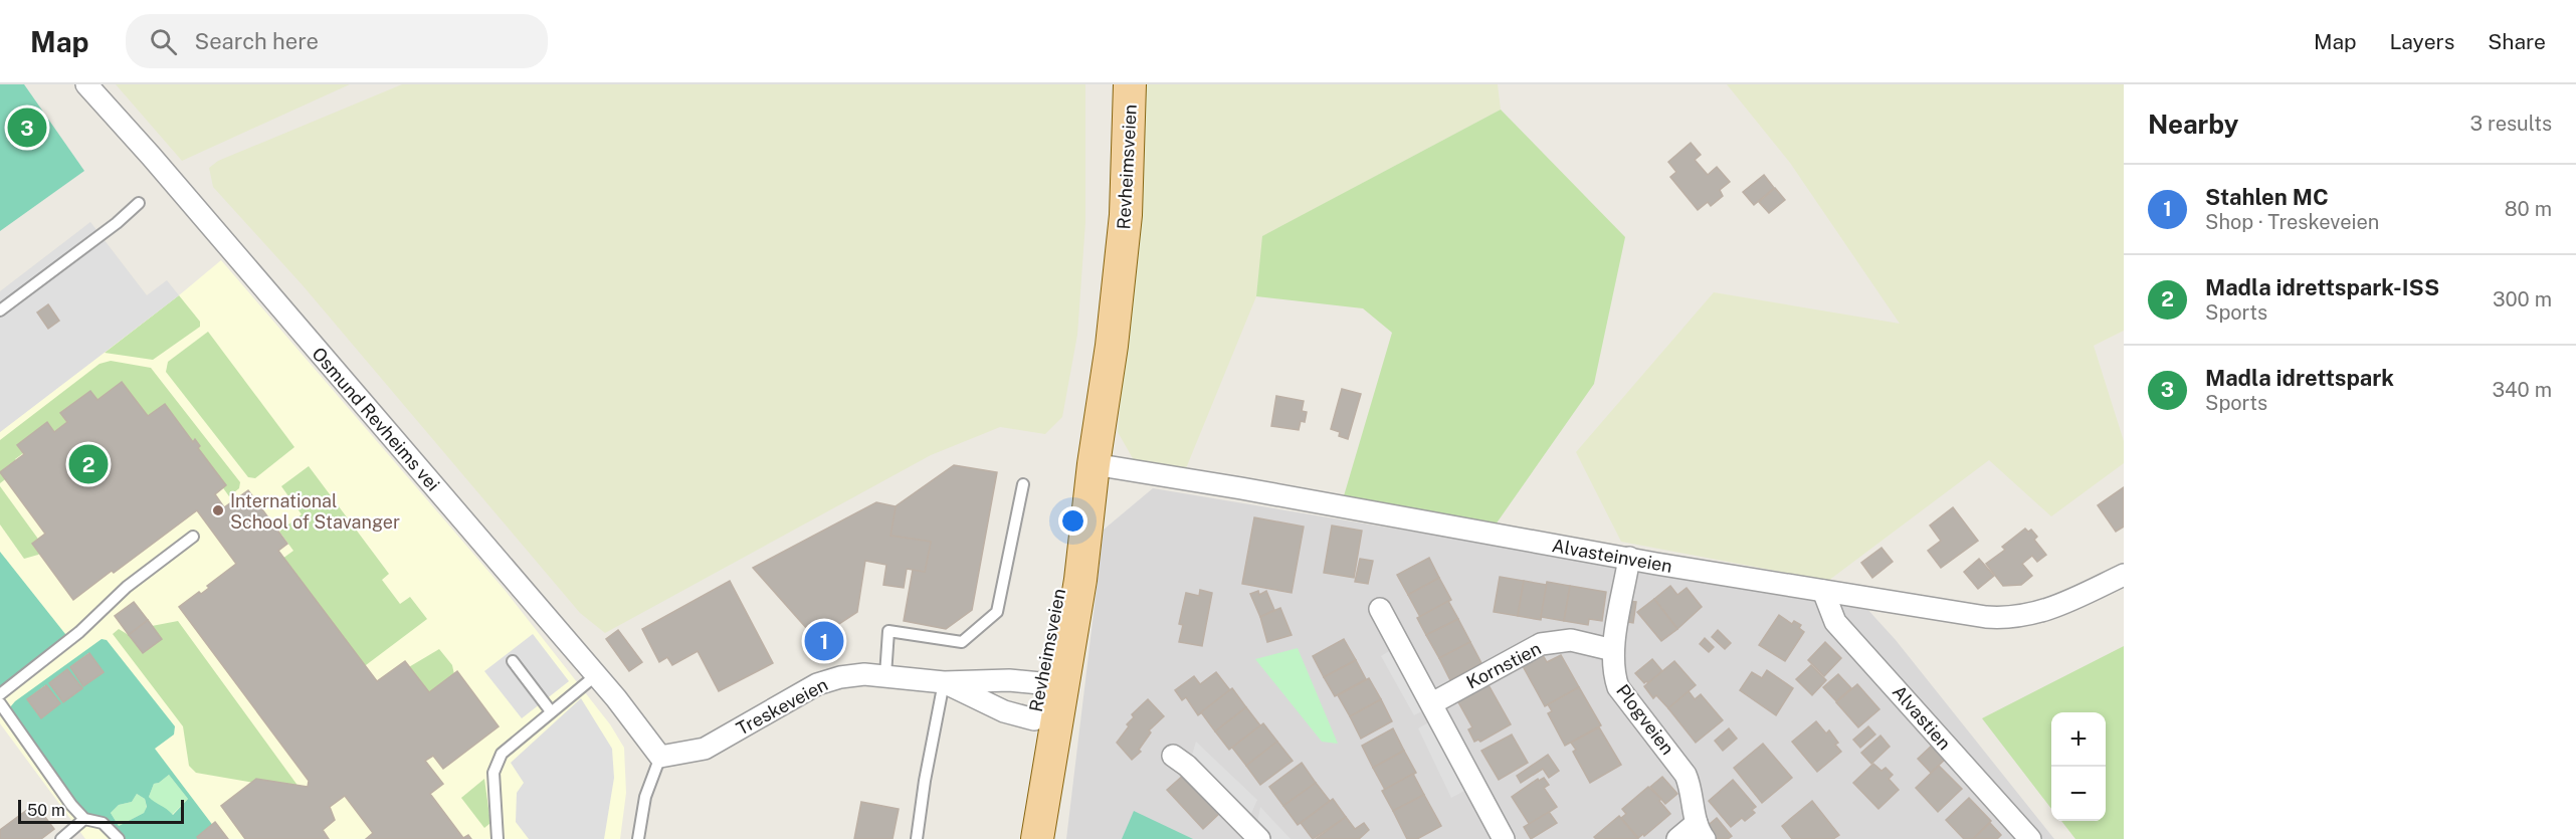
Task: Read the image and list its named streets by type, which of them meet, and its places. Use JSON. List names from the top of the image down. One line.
{"streets":{"main road":["Revheimsveien"],"street":["Osmund Revheims vei","Alvasteinveien","Kornstien","Treskeveien","Alvastien","Plogveien"]},"crossings":[["Revheimsveien","Alvasteinveien"],["Revheimsveien","Treskeveien"],["Osmund Revheims vei","Treskeveien"],["Alvasteinveien","Alvastien"],["Alvasteinveien","Plogveien"],["Kornstien","Plogveien"]],"places":["International School of Stavanger"],"scale_bar":"50 m","page":{"header":"Map","search":"Search here","nav":["Map","Layers","Share"],"heading":["Nearby","3 results"],"pins":["3","2","1"],"list":[{"mark":"1","name":"Stahlen MC","note":"Shop · Treskeveien","value":"80 m"},{"mark":"2","name":"Madla idrettspark-ISS","note":"Sports","value":"300 m"},{"mark":"3","name":"Madla idrettspark","note":"Sports","value":"340 m"}],"map_buttons":["+","−"],"scale":"50 m"}}
